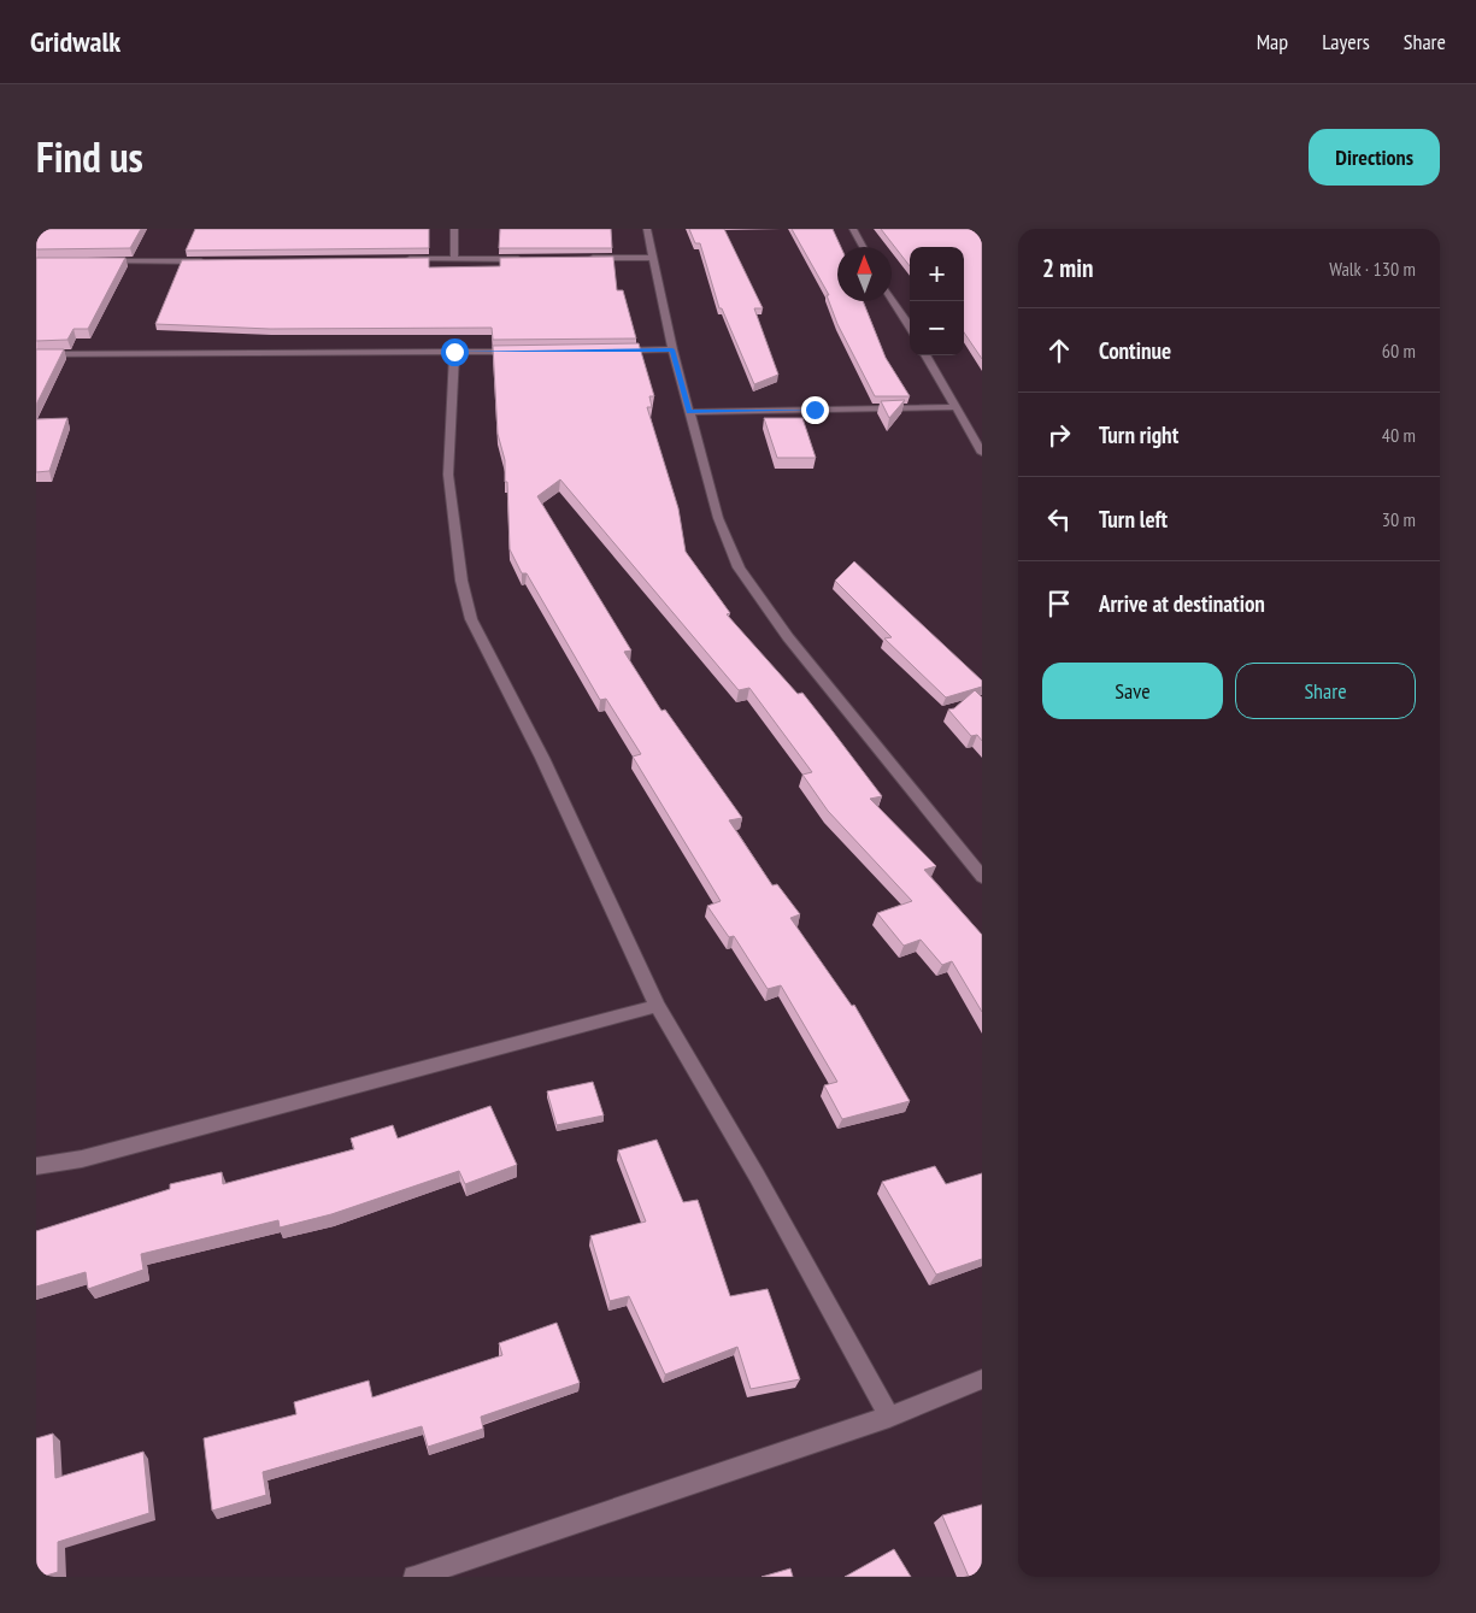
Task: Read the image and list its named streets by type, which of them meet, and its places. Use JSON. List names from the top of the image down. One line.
{"north":"top","page":{"header":"Gridwalk","nav":["Map","Layers","Share"],"title":"Find us","buttons":["Directions",["Save","Share"]],"heading":["2 min","Walk · 130 m"],"map_buttons":["+","−"],"list":[["Continue","60 m"],["Turn right","40 m"],["Turn left","30 m"],"Arrive at destination"]}}
